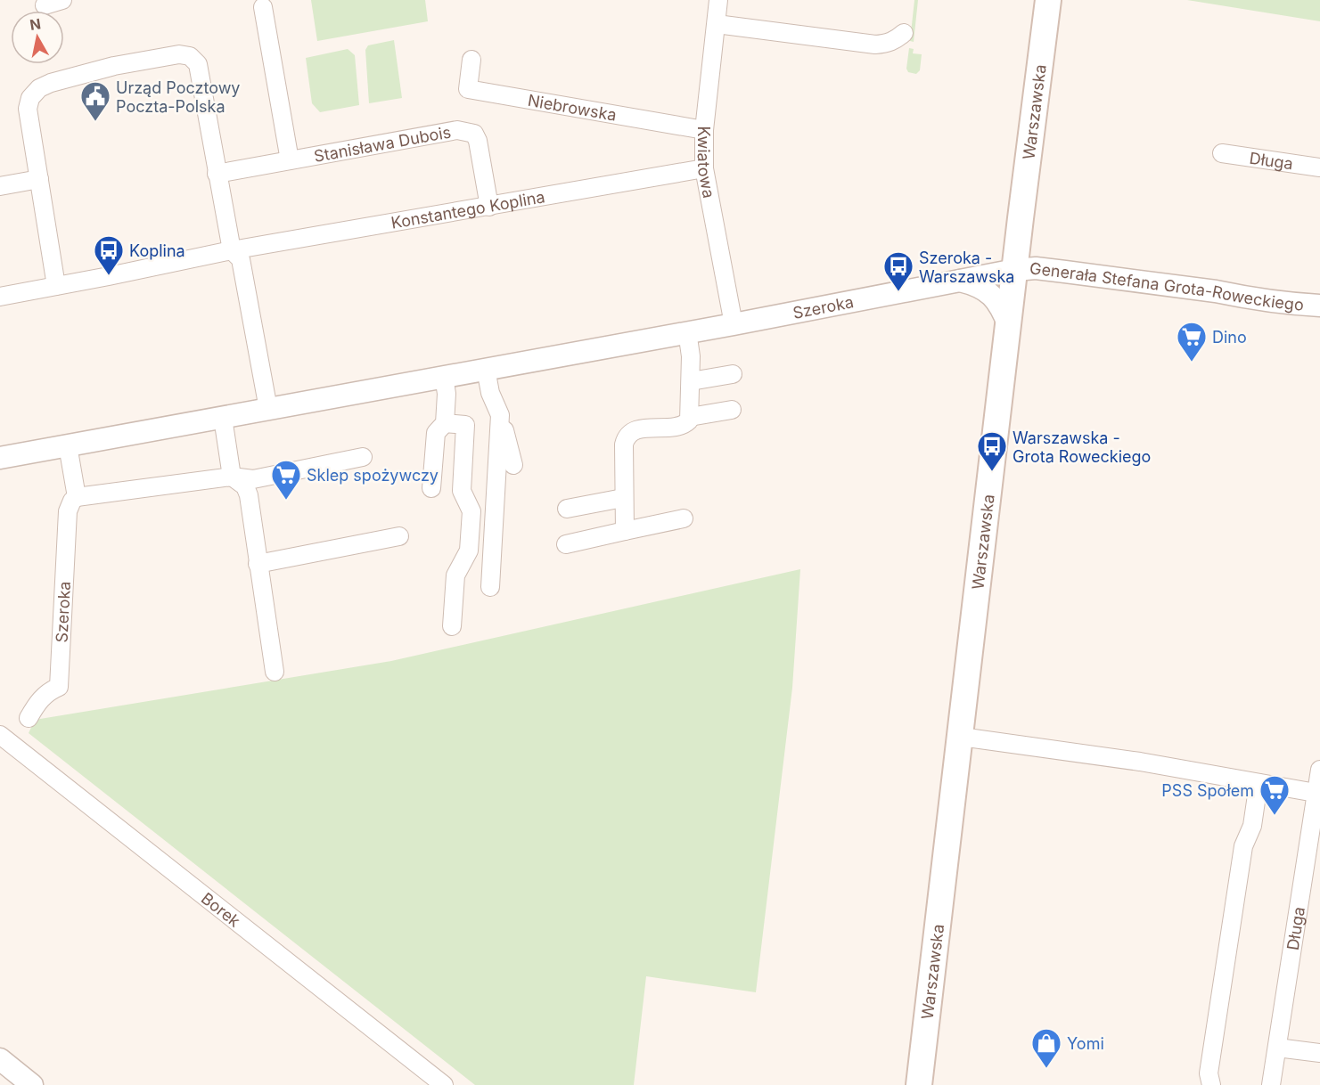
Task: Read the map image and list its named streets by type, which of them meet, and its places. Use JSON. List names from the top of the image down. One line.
{"streets":{"main road":["Warszawska"],"street":["Niebrowska","Stanisława Dubois","Długa","Kwiatowa","Konstantego Koplina","Generała Stefana Grota-Roweckiego","Szeroka","Borek"]},"crossings":[["Niebrowska","Kwiatowa"],["Warszawska","Generała Stefana Grota-Roweckiego"],["Warszawska","Szeroka"],["Stanisława Dubois","Konstantego Koplina"],["Kwiatowa","Konstantego Koplina"],["Kwiatowa","Szeroka"],["Generała Stefana Grota-Roweckiego","Szeroka"]],"places":{"public building":["Urząd Pocztowy Poczta-Polska"],"bus stop":["Koplina","Szeroka - Warszawska","Warszawska - Grota Roweckiego"],"supermarket":["Dino","Sklep spożywczy","PSS Społem"],"shop":["Yomi"]},"north":"top"}
